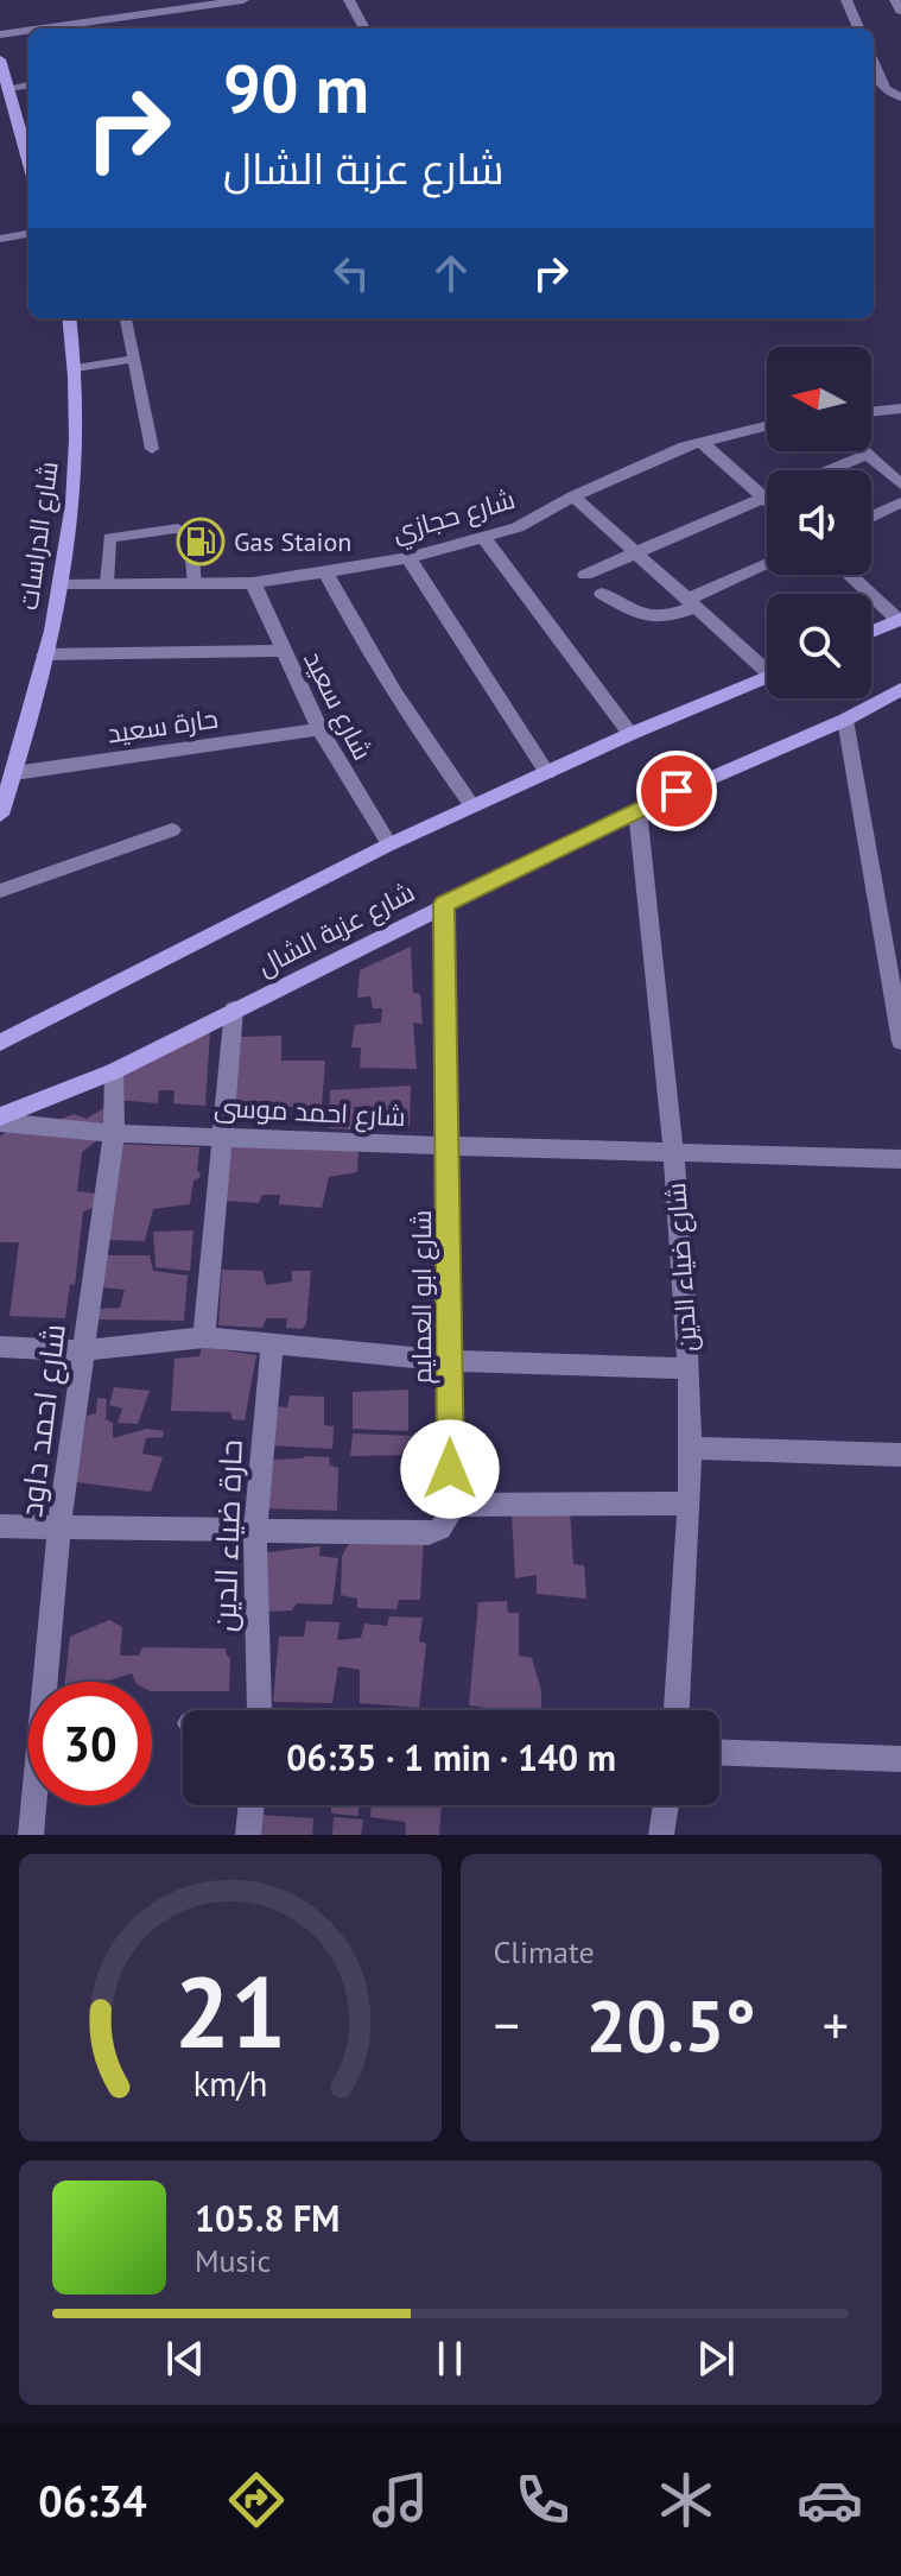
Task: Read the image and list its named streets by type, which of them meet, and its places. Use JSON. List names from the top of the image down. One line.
{"streets":{"street":["شارع حجازي","شارع الدراسات","شارع سعيد","حارة سعيد","شارع عزبة الشال","شارع احمد موسى","شارع ضياء الدين","شارع ابو العمايم","شارع احمد داود","حارة ضياء الدين"]},"crossings":[["شارع حجازي","شارع الدراسات"],["شارع حجازي","شارع سعيد"],["شارع الدراسات","حارة سعيد"],["شارع سعيد","حارة سعيد"],["شارع سعيد","شارع عزبة الشال"],["شارع عزبة الشال","شارع احمد موسى"],["شارع عزبة الشال","شارع ضياء الدين"],["شارع عزبة الشال","شارع ابو العمايم"],["شارع عزبة الشال","شارع احمد داود"],["شارع احمد موسى","شارع ضياء الدين"],["شارع احمد موسى","شارع ابو العمايم"],["شارع احمد موسى","شارع احمد داود"]],"places":{"fuel station":["Gas Staion"]},"north":"left","page":{"turn":["90 m","شارع عزبة الشال"],"limit":"30","trip":"06:35 · 1 min · 140 m","tile":"Climate","heat":["−","20.5°","+"],"song":["105.8 FM","Music"],"tabs":"06:34","gauge":["21","km/h"]}}
